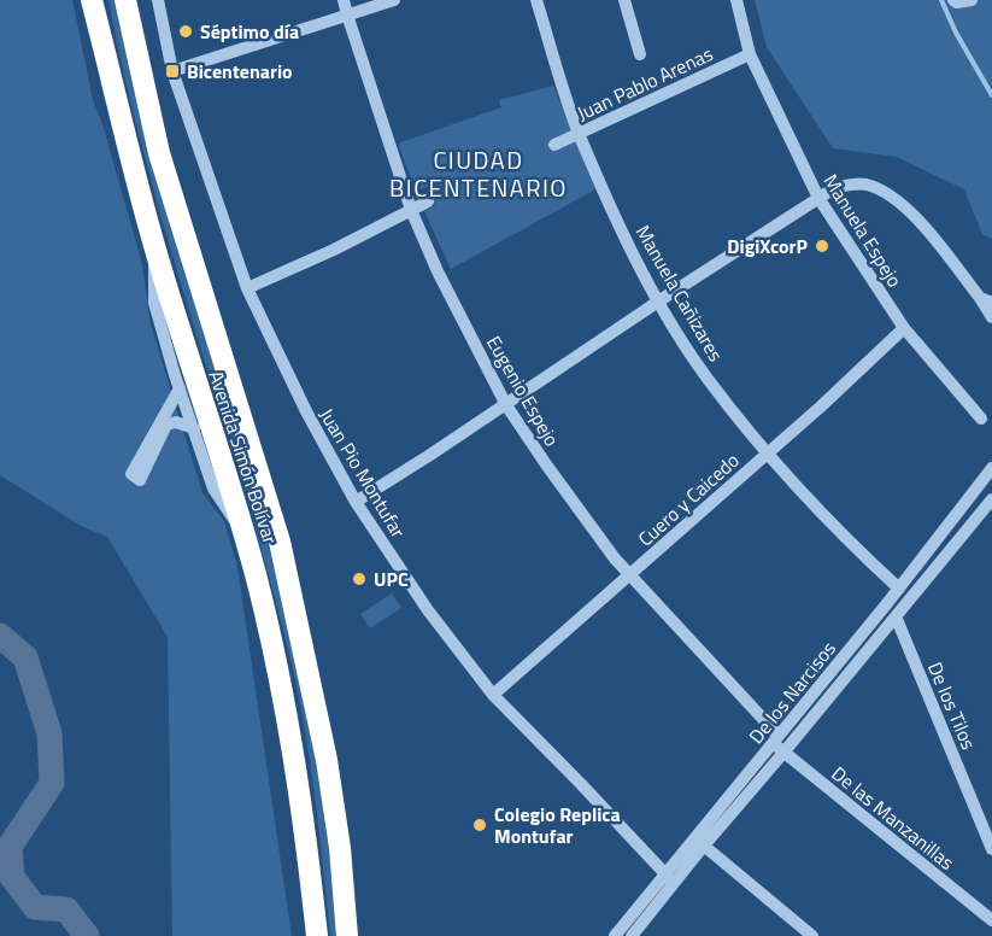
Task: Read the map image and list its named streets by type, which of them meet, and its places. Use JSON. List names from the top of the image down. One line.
{"streets":{"highway":["Avenida Simón Bolívar"],"street":["Juan Pablo Arenas","Manuela Espejo","Manuela Cañizares","Eugenio Espejo","Juan Pio Montufar","Cuero y Caicedo","De los Narcisos","De los Tilos","De las Manzanillas"]},"crossings":[["Juan Pablo Arenas","Manuela Espejo"],["Juan Pablo Arenas","Manuela Cañizares"],["Manuela Espejo","Cuero y Caicedo"],["Manuela Cañizares","Cuero y Caicedo"],["Manuela Cañizares","De los Narcisos"],["Eugenio Espejo","Cuero y Caicedo"],["Eugenio Espejo","De los Narcisos"],["Eugenio Espejo","De las Manzanillas"],["Juan Pio Montufar","Cuero y Caicedo"],["Juan Pio Montufar","De los Narcisos"],["De los Narcisos","De los Tilos"],["De los Narcisos","De las Manzanillas"]],"districts":["CIUDAD BICENTENARIO"],"places":{"other":["Séptimo día","DigiXcorP","UPC","Colegio Replica Montufar"],"transit":["Bicentenario"]}}
